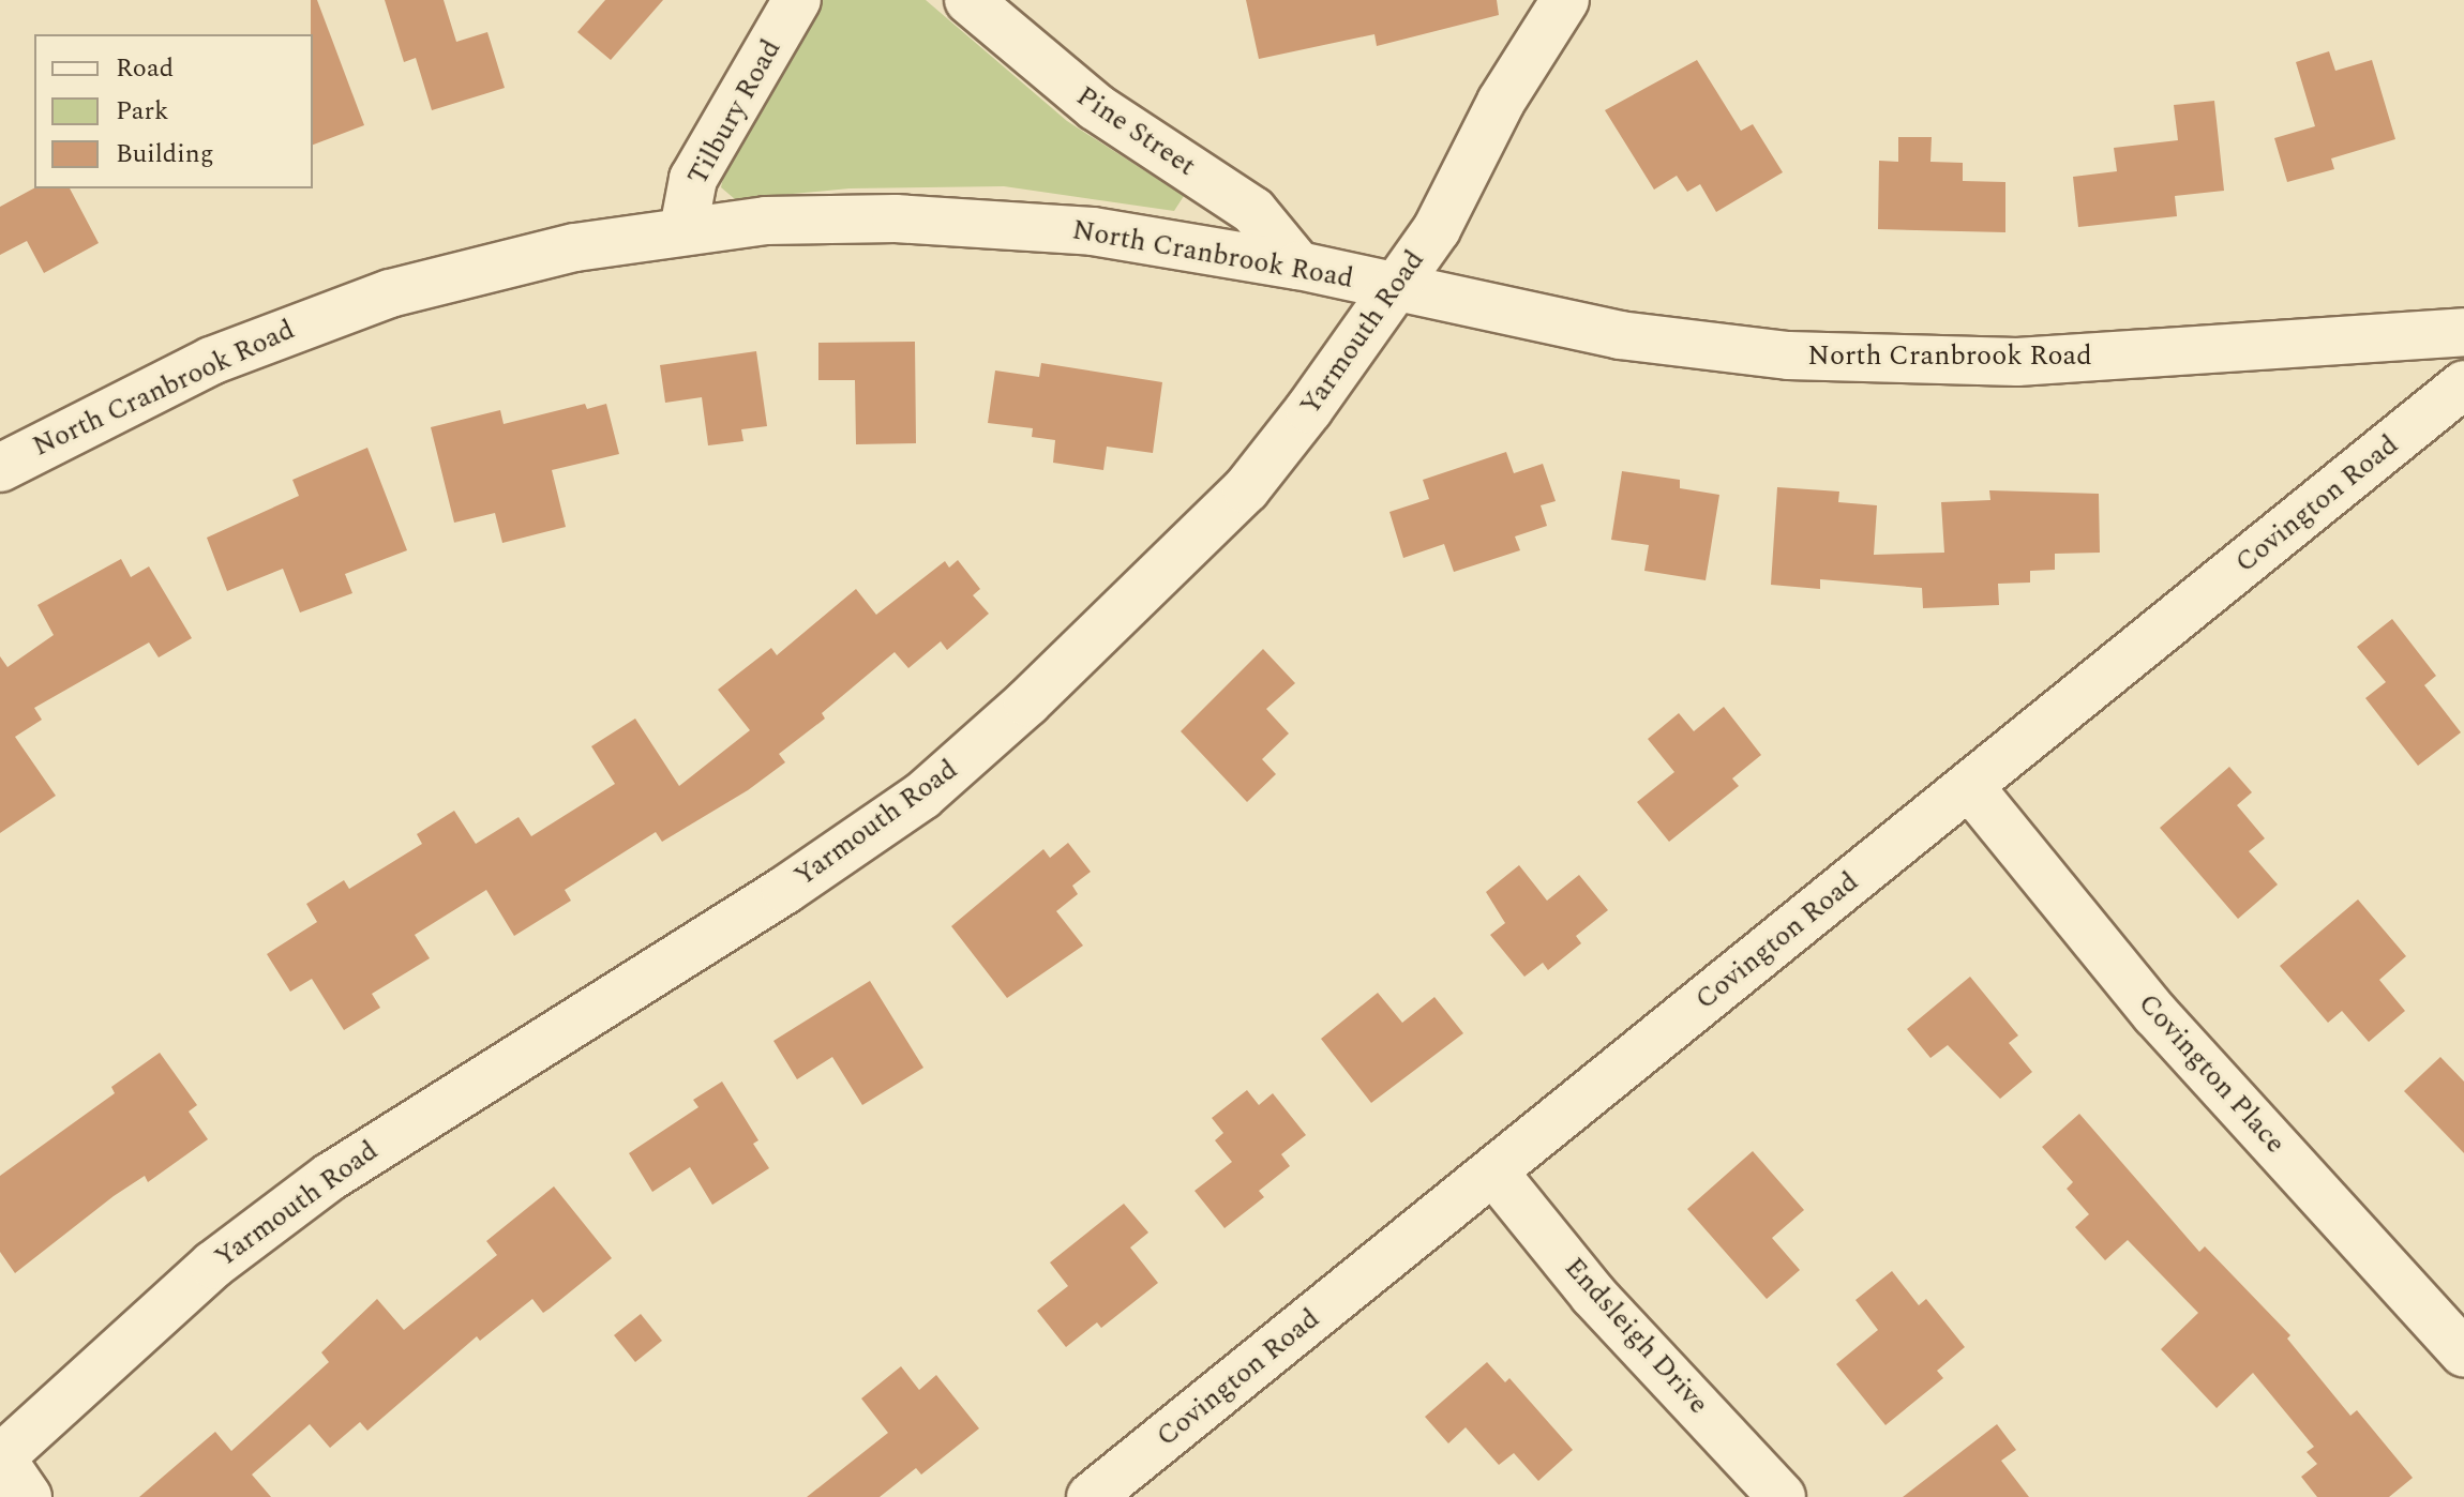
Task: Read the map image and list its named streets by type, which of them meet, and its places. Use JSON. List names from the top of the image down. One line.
{"streets":{"street":["Tilbury Road","Pine Street","North Cranbrook Road","Yarmouth Road","Covington Road","Covington Place","Endsleigh Drive"]},"crossings":[["Tilbury Road","North Cranbrook Road"],["Pine Street","North Cranbrook Road"],["North Cranbrook Road","Yarmouth Road"],["Covington Road","Covington Place"],["Covington Road","Endsleigh Drive"]],"legend":["Road","Park","Building"]}
